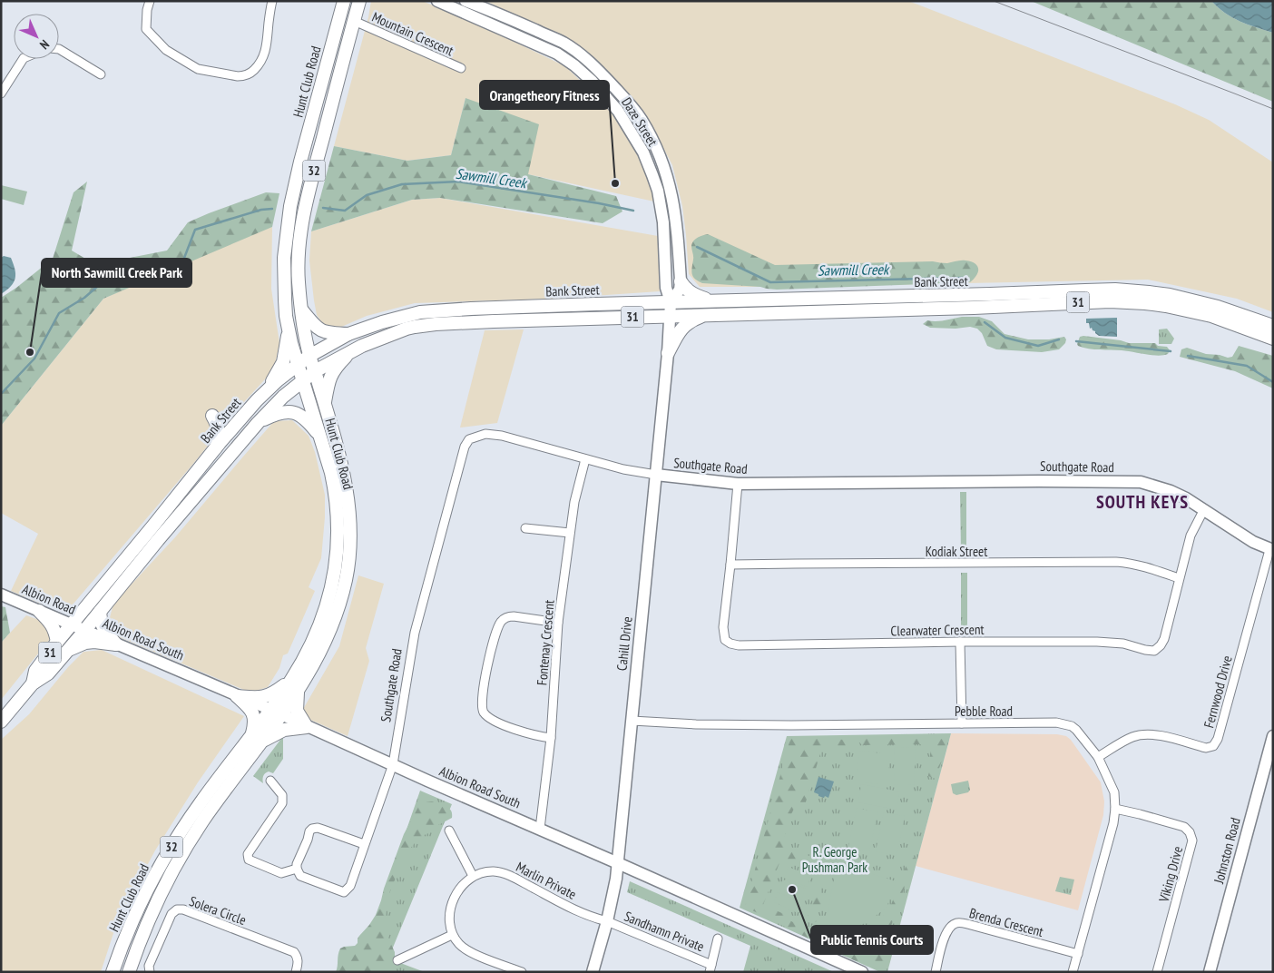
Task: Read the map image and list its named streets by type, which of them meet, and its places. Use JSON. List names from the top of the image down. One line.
{"streets":{"main road":["Hunt Club Road","32","Bank Street","31"],"street":["Mountain Crescent","Daze Street","Southgate Road","Kodiak Street","Albion Road","Clearwater Crescent","Albion Road South","Fontenay Crescent","Cahill Drive","Fernwood Drive","Pebble Road","Johnston Road","Viking Drive","Marlin Private","Solera Circle","Brenda Crescent","Sandhamn Private"]},"crossings":[["Mountain Crescent","Hunt Club Road"],["Hunt Club Road","Bank Street"],["Hunt Club Road","Albion Road South"],["Daze Street","Bank Street"],["Daze Street","Cahill Drive"],["Bank Street","Albion Road"],["Bank Street","Albion Road South"],["Bank Street","Cahill Drive"],["Southgate Road","Clearwater Crescent"],["Southgate Road","Albion Road South"],["Southgate Road","Fontenay Crescent"],["Southgate Road","Cahill Drive"],["Southgate Road","Fernwood Drive"],["Kodiak Street","Clearwater Crescent"],["Albion Road","Albion Road South"],["Albion Road South","Fontenay Crescent"],["Albion Road South","Cahill Drive"],["Cahill Drive","Pebble Road"],["Cahill Drive","Marlin Private"],["Cahill Drive","Sandhamn Private"],["Fernwood Drive","Pebble Road"],["Pebble Road","Viking Drive"],["Pebble Road","Brenda Crescent"],["Marlin Private","Sandhamn Private"]],"districts":["SOUTH KEYS"],"water":["Sawmill Creek"],"parks":["R. George Pushman Park"],"places":["Orangetheory Fitness","North Sawmill Creek Park","Public Tennis Courts"],"north":"bottom right"}
